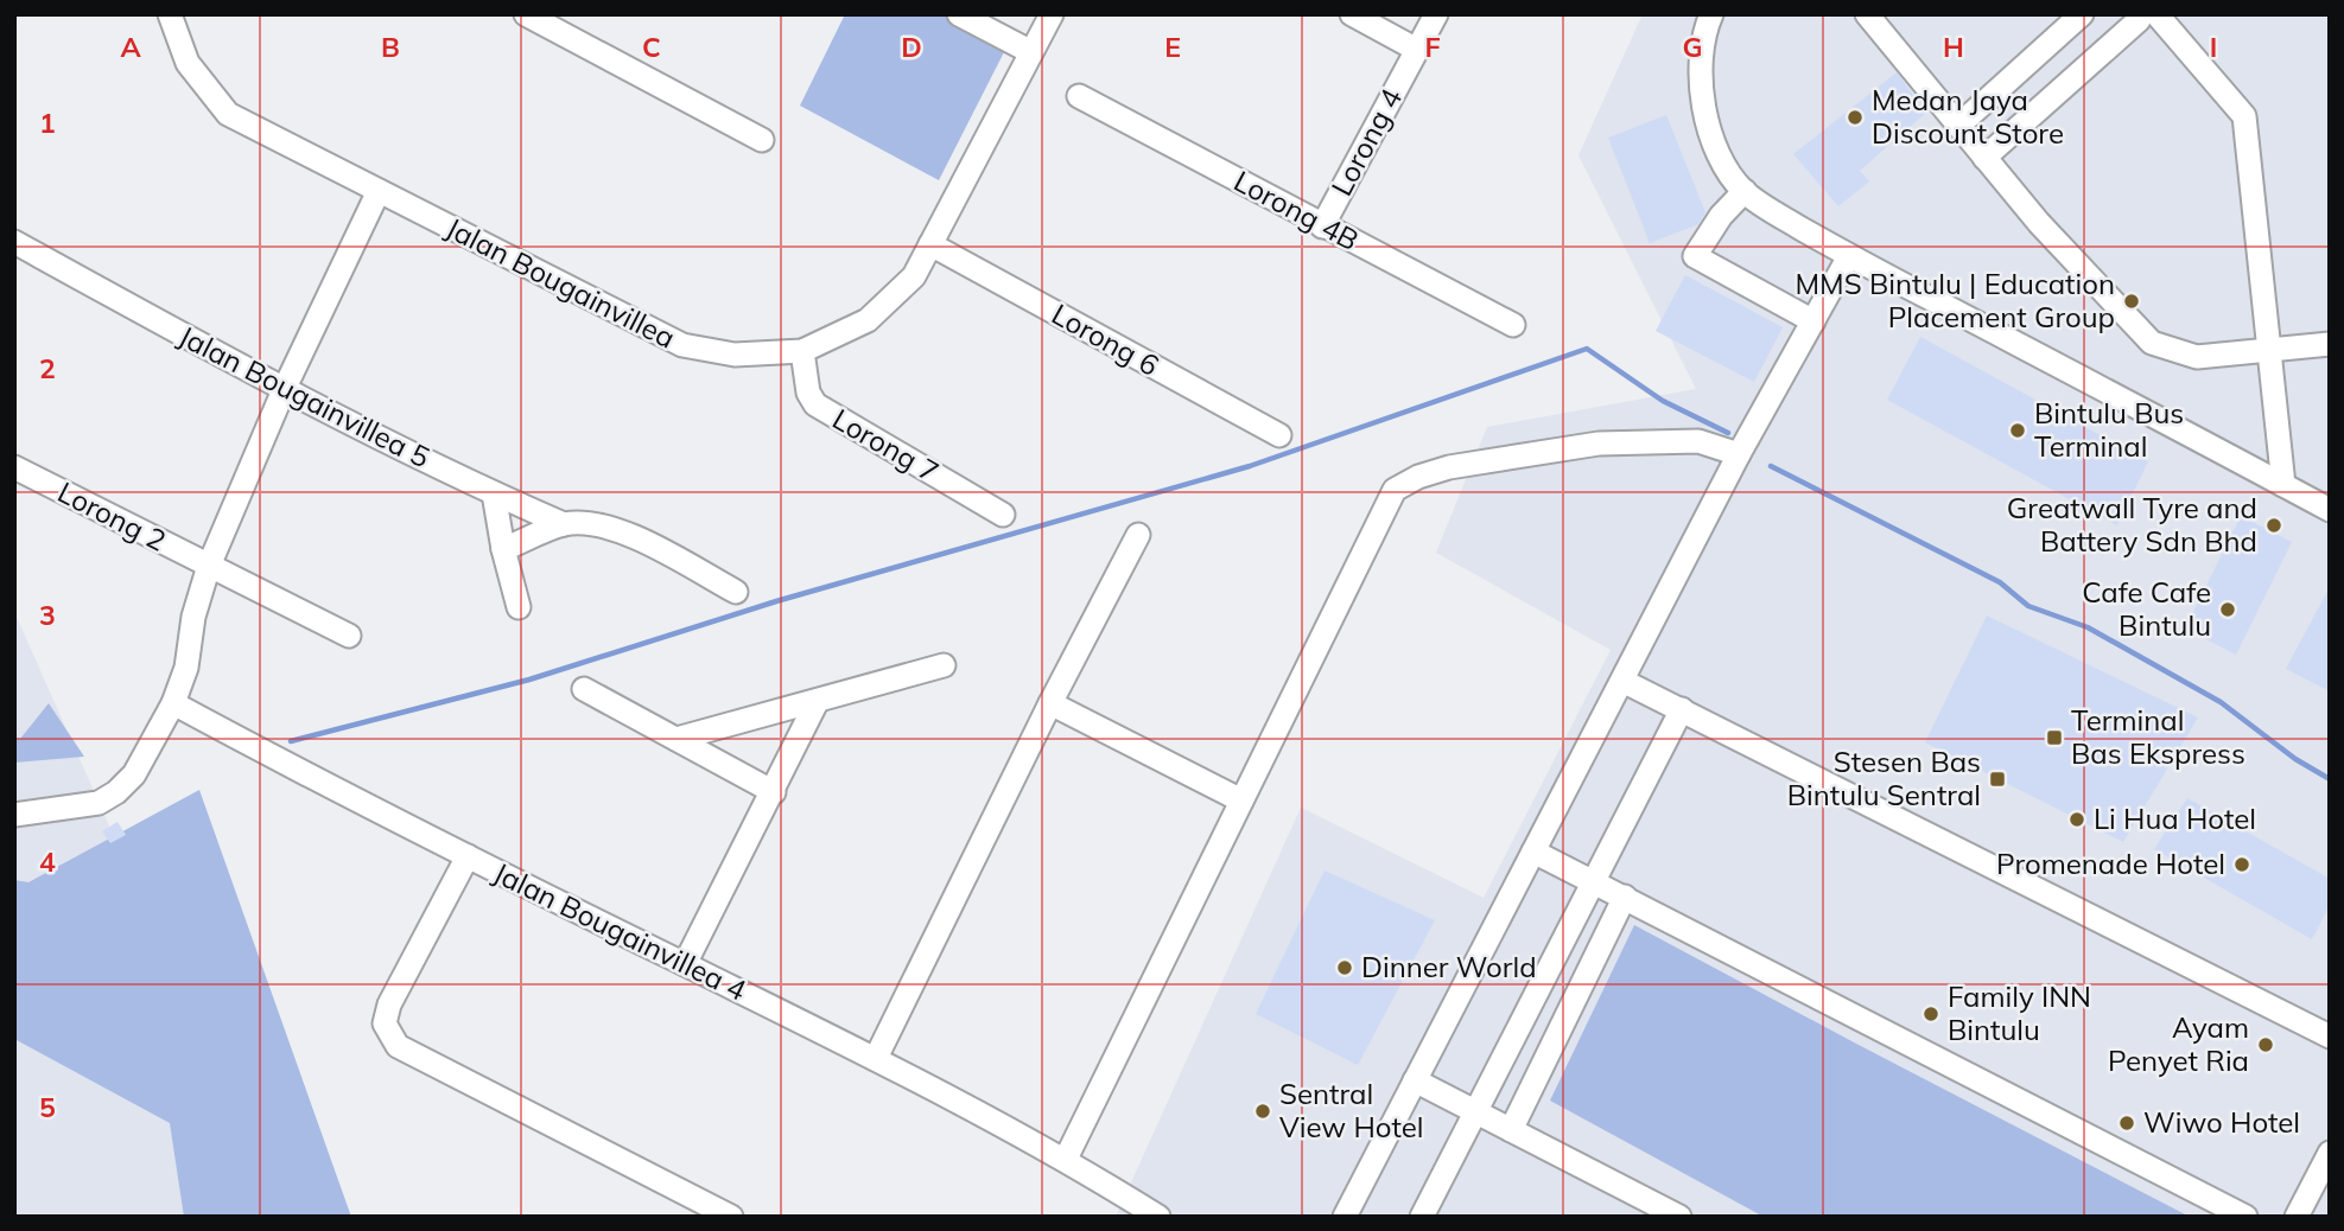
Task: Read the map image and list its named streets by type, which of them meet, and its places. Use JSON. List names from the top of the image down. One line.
{"streets":{"street":["Lorong 4","Lorong 4B","Jalan Bougainvillea","Lorong 6","Jalan Bougainvillea 5","Lorong 7","Lorong 2","Jalan Bougainvillea 4"]},"crossings":[["Lorong 4","Lorong 4B"],["Jalan Bougainvillea","Lorong 6"],["Jalan Bougainvillea","Lorong 7"]],"places":{"other":["Medan Jaya Discount Store","MMS Bintulu | Education Placement Group","Bintulu Bus Terminal","Greatwall Tyre and Battery Sdn Bhd","Cafe Cafe Bintulu","Li Hua Hotel","Promenade Hotel","Dinner World","Family INN Bintulu","Ayam Penyet Ria","Sentral View Hotel","Wiwo Hotel"],"transit":["Terminal Bas Ekspress","Stesen Bas Bintulu Sentral"]},"grid":{"columns":["A","B","C","D","E","F","G","H","I"],"rows":["1","2","3","4","5"]}}
